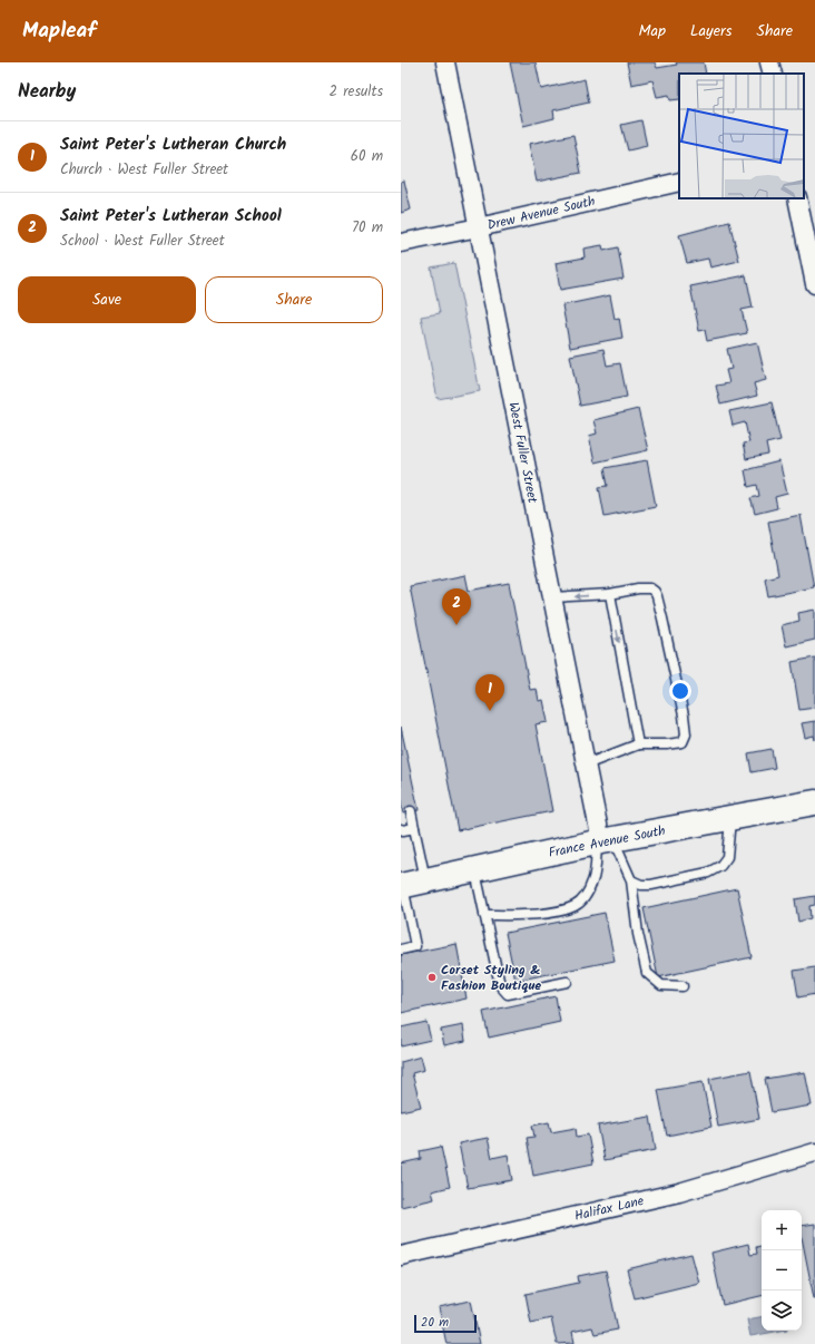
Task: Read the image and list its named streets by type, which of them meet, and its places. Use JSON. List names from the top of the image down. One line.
{"streets":{"main road":["France Avenue South"],"street":["Drew Avenue South","West Fuller Street","Halifax Lane"]},"crossings":[["Drew Avenue South","West Fuller Street"],["West Fuller Street","France Avenue South"]],"places":["Corset Styling & Fashion Boutique"],"scale_bar":"20 m","page":{"header":"Mapleaf","nav":["Map","Layers","Share"],"heading":["Nearby","2 results"],"list":[{"mark":"1","name":"Saint Peter's Lutheran Church","note":"Church · West Fuller Street","value":"60 m"},{"mark":"2","name":"Saint Peter's Lutheran School","note":"School · West Fuller Street","value":"70 m"}],"buttons":["Save","Share"],"pins":["2","1"],"map_buttons":["+","−"],"scale":"20 m"}}
